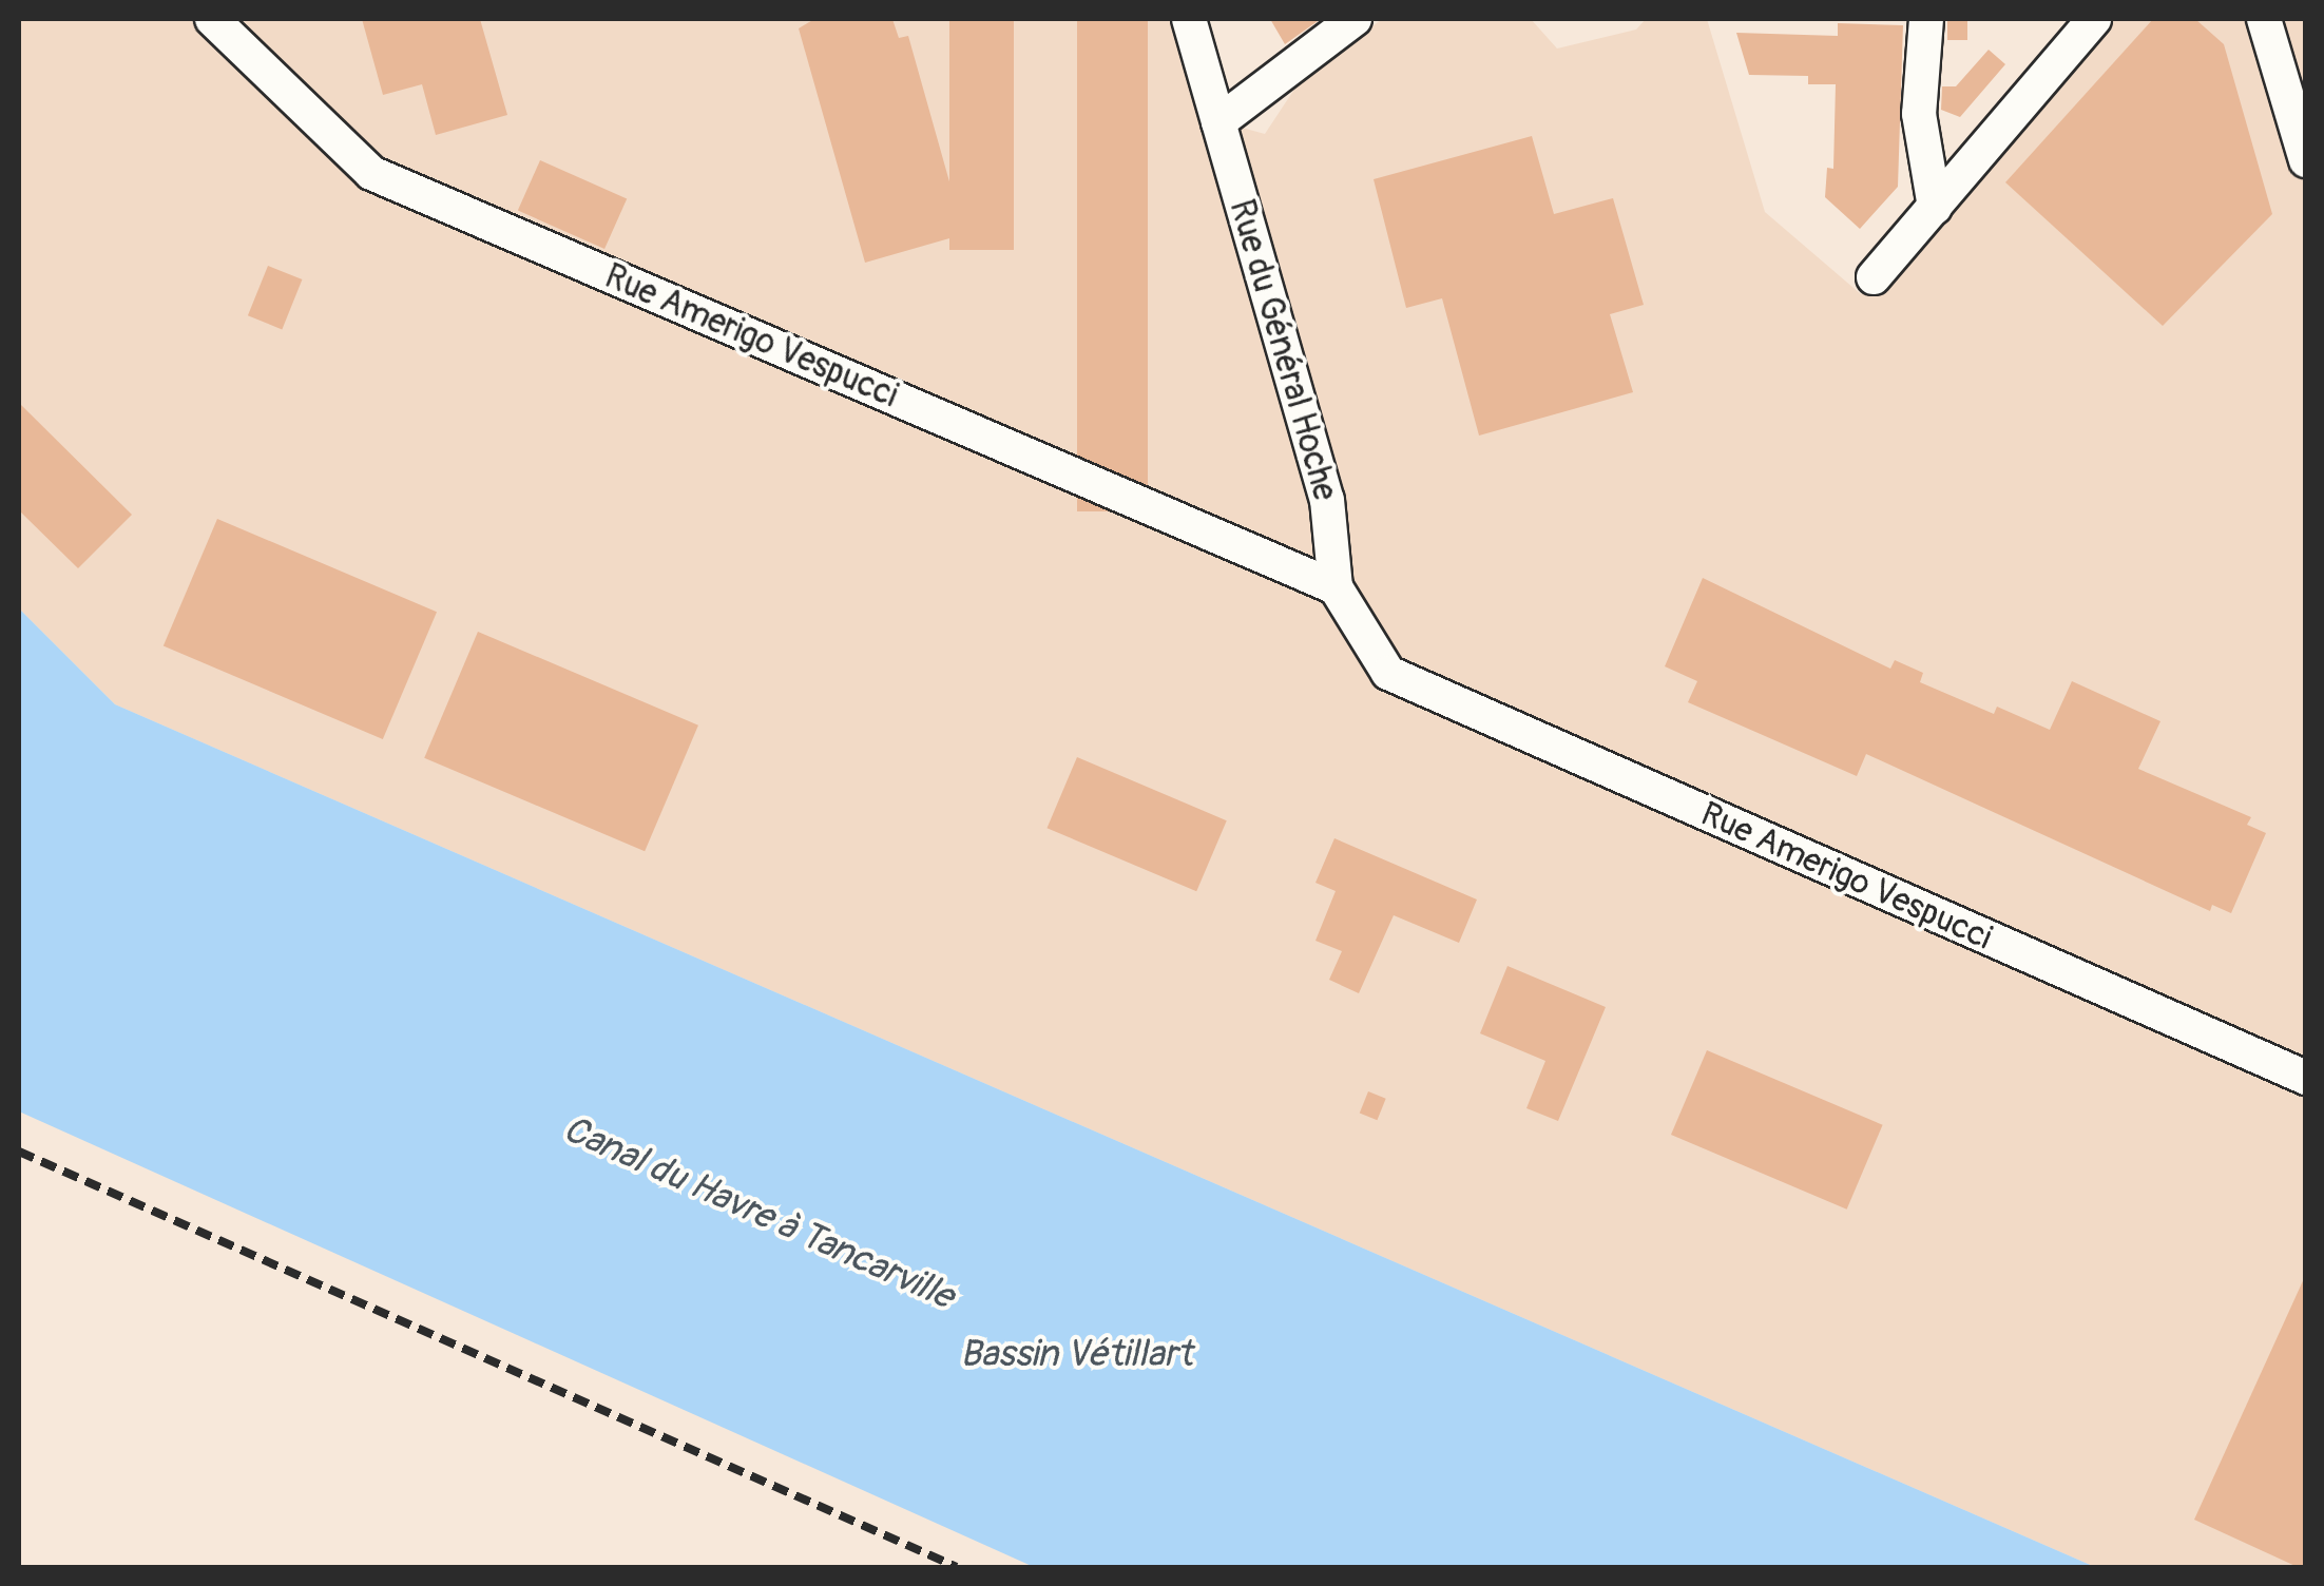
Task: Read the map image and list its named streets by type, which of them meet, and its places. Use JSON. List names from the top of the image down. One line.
{"streets":{"street":["Rue Amerigo Vespucci","Rue du Général Hoche"]},"crossings":[["Rue Amerigo Vespucci","Rue du Général Hoche"]],"water":["Canal du Havre à Tancarville","Bassin Vétillart"]}
